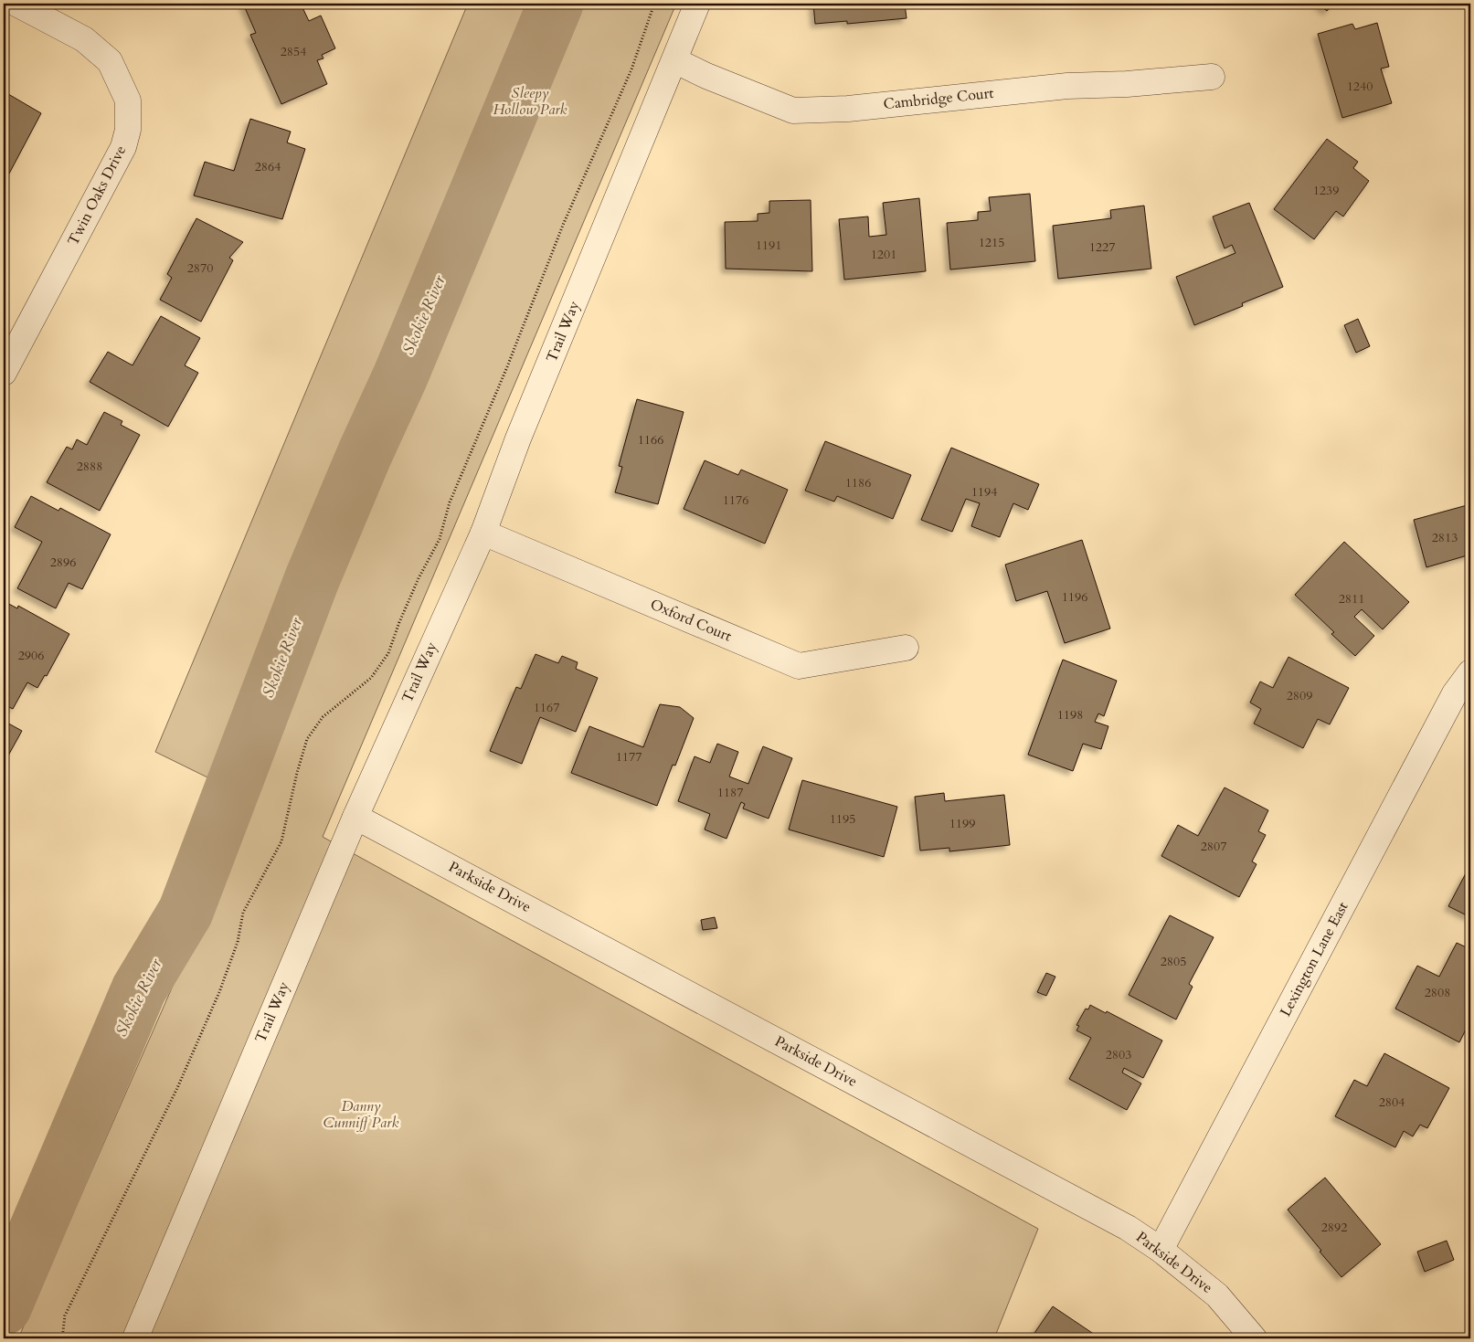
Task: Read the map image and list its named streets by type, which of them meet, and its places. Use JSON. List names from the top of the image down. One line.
{"streets":{"street":["Cambridge Court","Twin Oaks Drive","Trail Way","Oxford Court","Parkside Drive","Lexington Lane East"]},"crossings":[["Cambridge Court","Trail Way"],["Trail Way","Oxford Court"],["Trail Way","Parkside Drive"],["Parkside Drive","Lexington Lane East"]],"water":["Skokie River"],"parks":["Sleepy Hollow Park","Danny Cunniff Park"],"house_numbers":["2854","1240","2864","1239","1215","1191","1227","1201","2870","1166","2888","1186","1194","1176","2813","2896","1196","2811","2906","2809","1167","1198","1177","1187","1195","1199","2807","2805","2808","2803","2804","2892"]}
